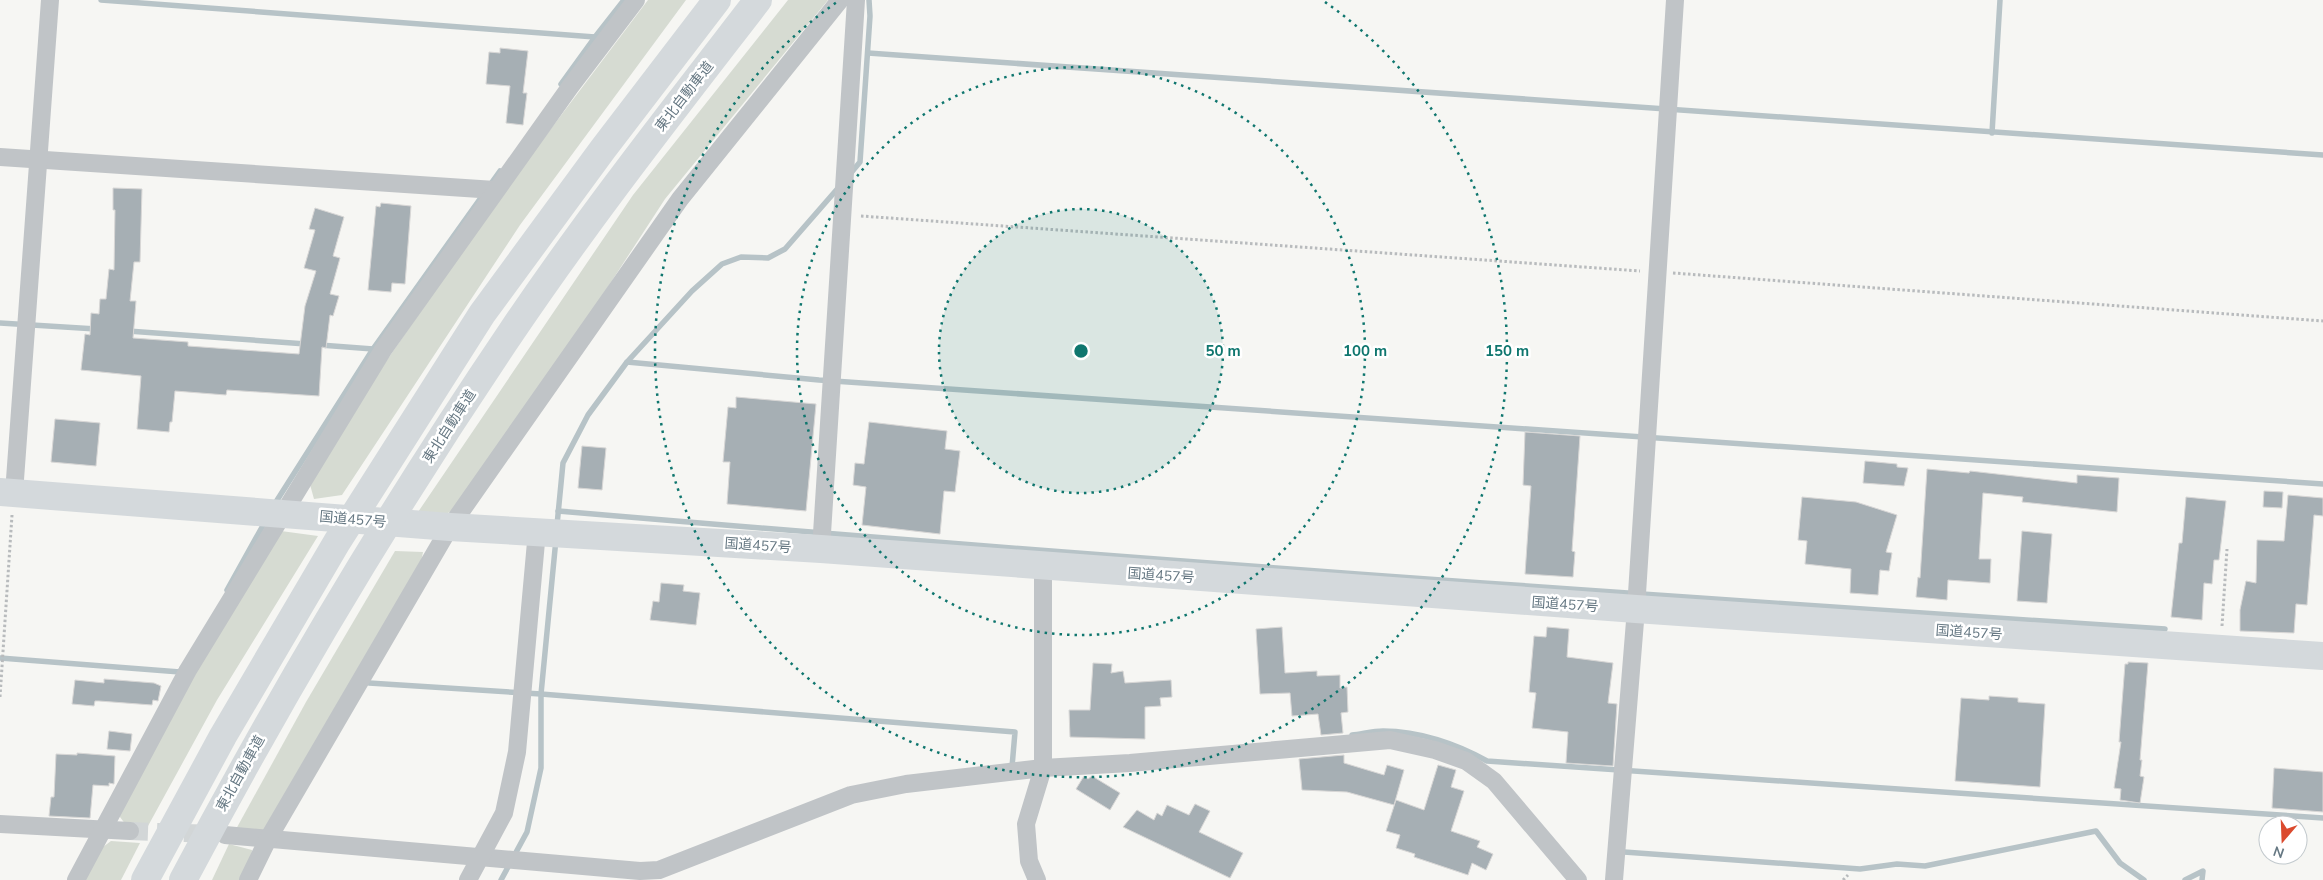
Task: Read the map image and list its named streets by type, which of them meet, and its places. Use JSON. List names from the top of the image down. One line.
{"streets":{"highway":["東北自動車道","国道457号"]},"north":"bottom","rings":["50 m","100 m","150 m"]}
